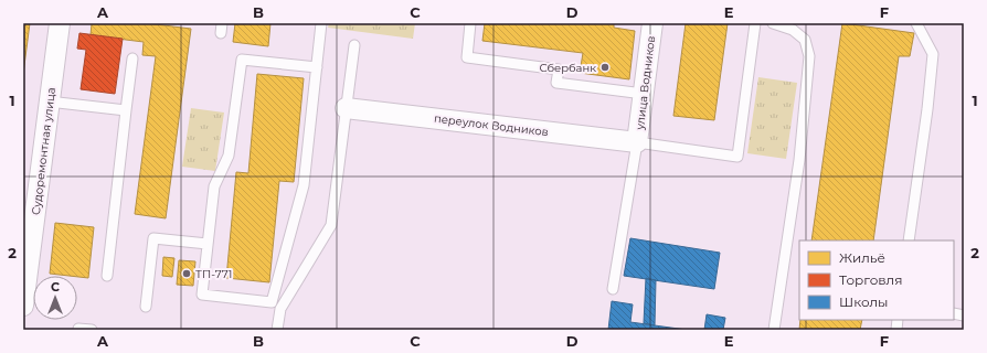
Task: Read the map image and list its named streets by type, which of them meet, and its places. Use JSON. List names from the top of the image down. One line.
{"streets":{"street":["улица Водников","переулок Водников","Судоремонтная улица"]},"crossings":[["улица Водников","переулок Водников"]],"places":["Сбербанк","ТП-771"],"legend":["Жильё","Торговля","Школы"],"north":"top","grid":{"columns":["A","B","C","D","E","F"],"rows":["1","2"]}}
